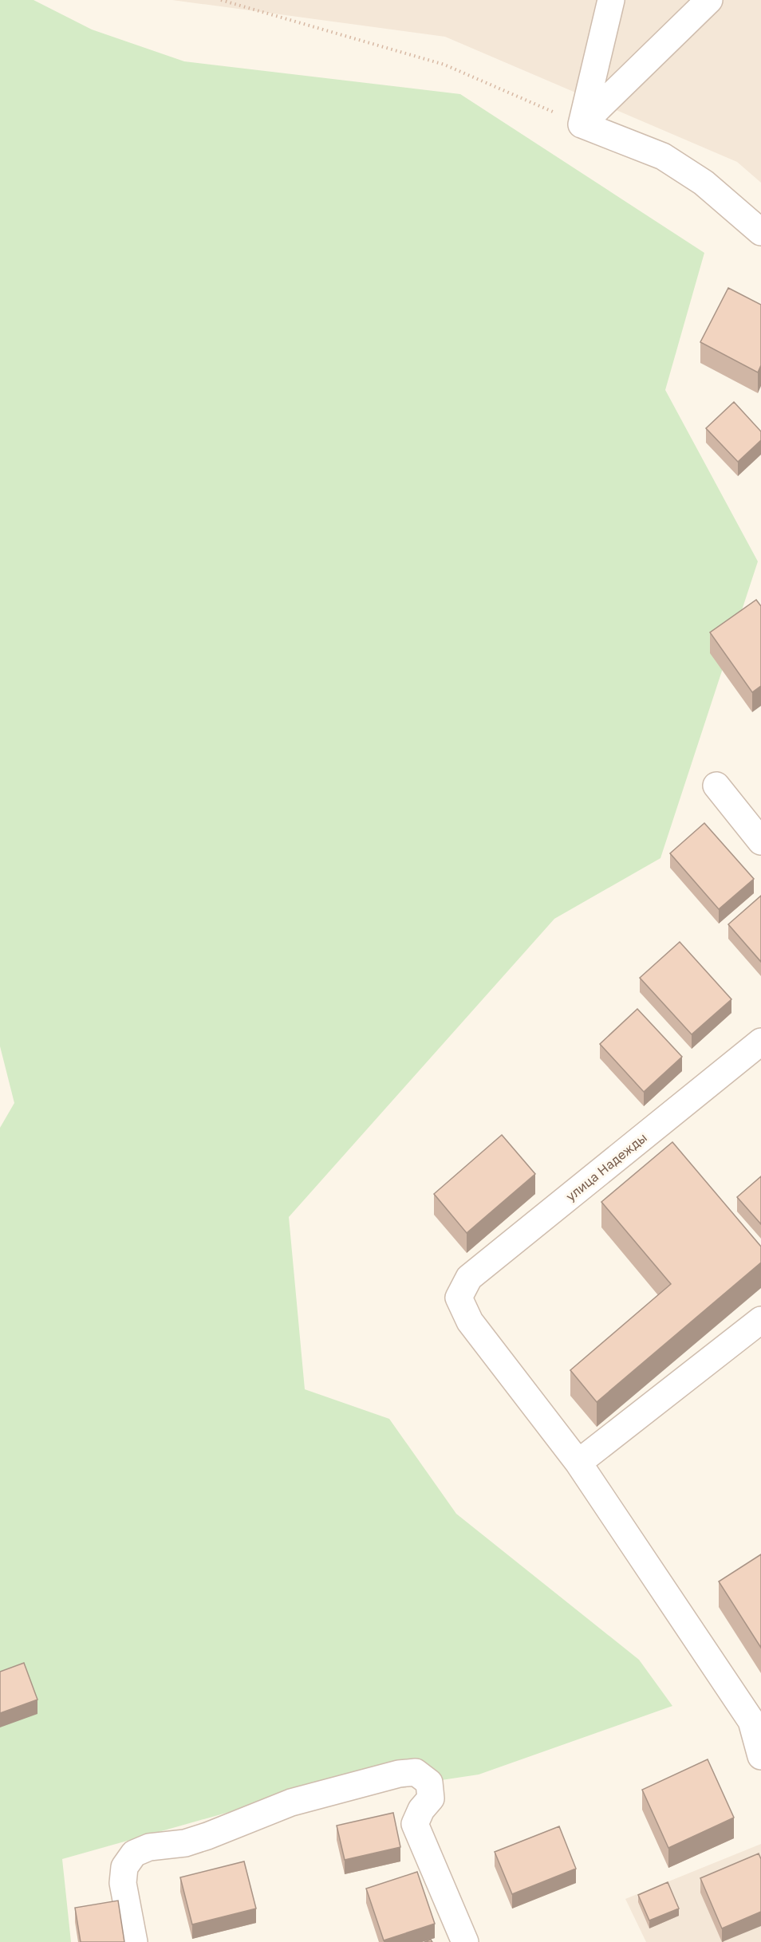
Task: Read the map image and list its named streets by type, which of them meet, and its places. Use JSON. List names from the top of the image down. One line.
{"streets":{"street":["улица Надежды"]}}
